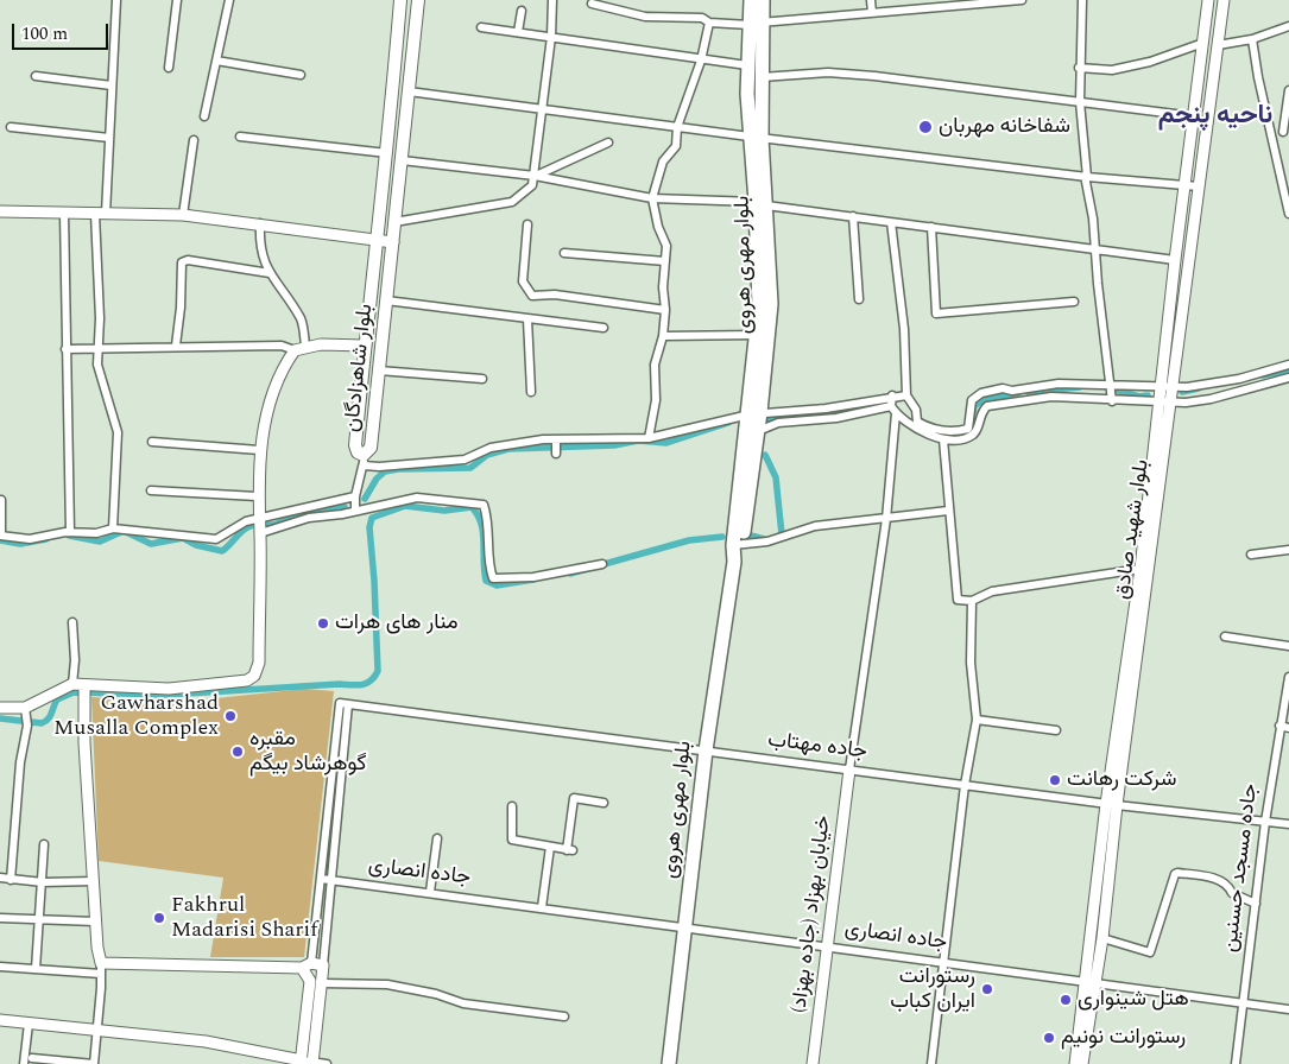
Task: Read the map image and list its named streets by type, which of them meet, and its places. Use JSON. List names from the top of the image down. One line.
{"streets":{"highway":["بلوار مهری هروی"],"main road":["بلوار شاهزادگان","بلوار شهید صادق","خیابان بهزاد (جاده بهزاد)"],"street":["جاده مهتاب","جاده مسجد حسنین","جاده انصاری"]},"crossings":[["بلوار مهری هروی","جاده مهتاب"],["بلوار مهری هروی","جاده انصاری"],["بلوار شهید صادق","جاده مهتاب"],["بلوار شهید صادق","جاده انصاری"],["جاده مهتاب","جاده مسجد حسنین"],["جاده مهتاب","خیابان بهزاد (جاده بهزاد)"],["جاده مسجد حسنین","جاده انصاری"],["جاده انصاری","خیابان بهزاد (جاده بهزاد)"]],"districts":["ناحیه پنجم"],"places":["شفاخانه مهربان","منار های هرات","Gawharshad Musalla Complex","مقبره گوهرشاد بیگم","شرکت رهانت","Fakhrul Madarisi Sharif","رستورانت ایران کباب","هتل شینواری","رستورانت نونیم"],"scale_bar":"100 m"}
